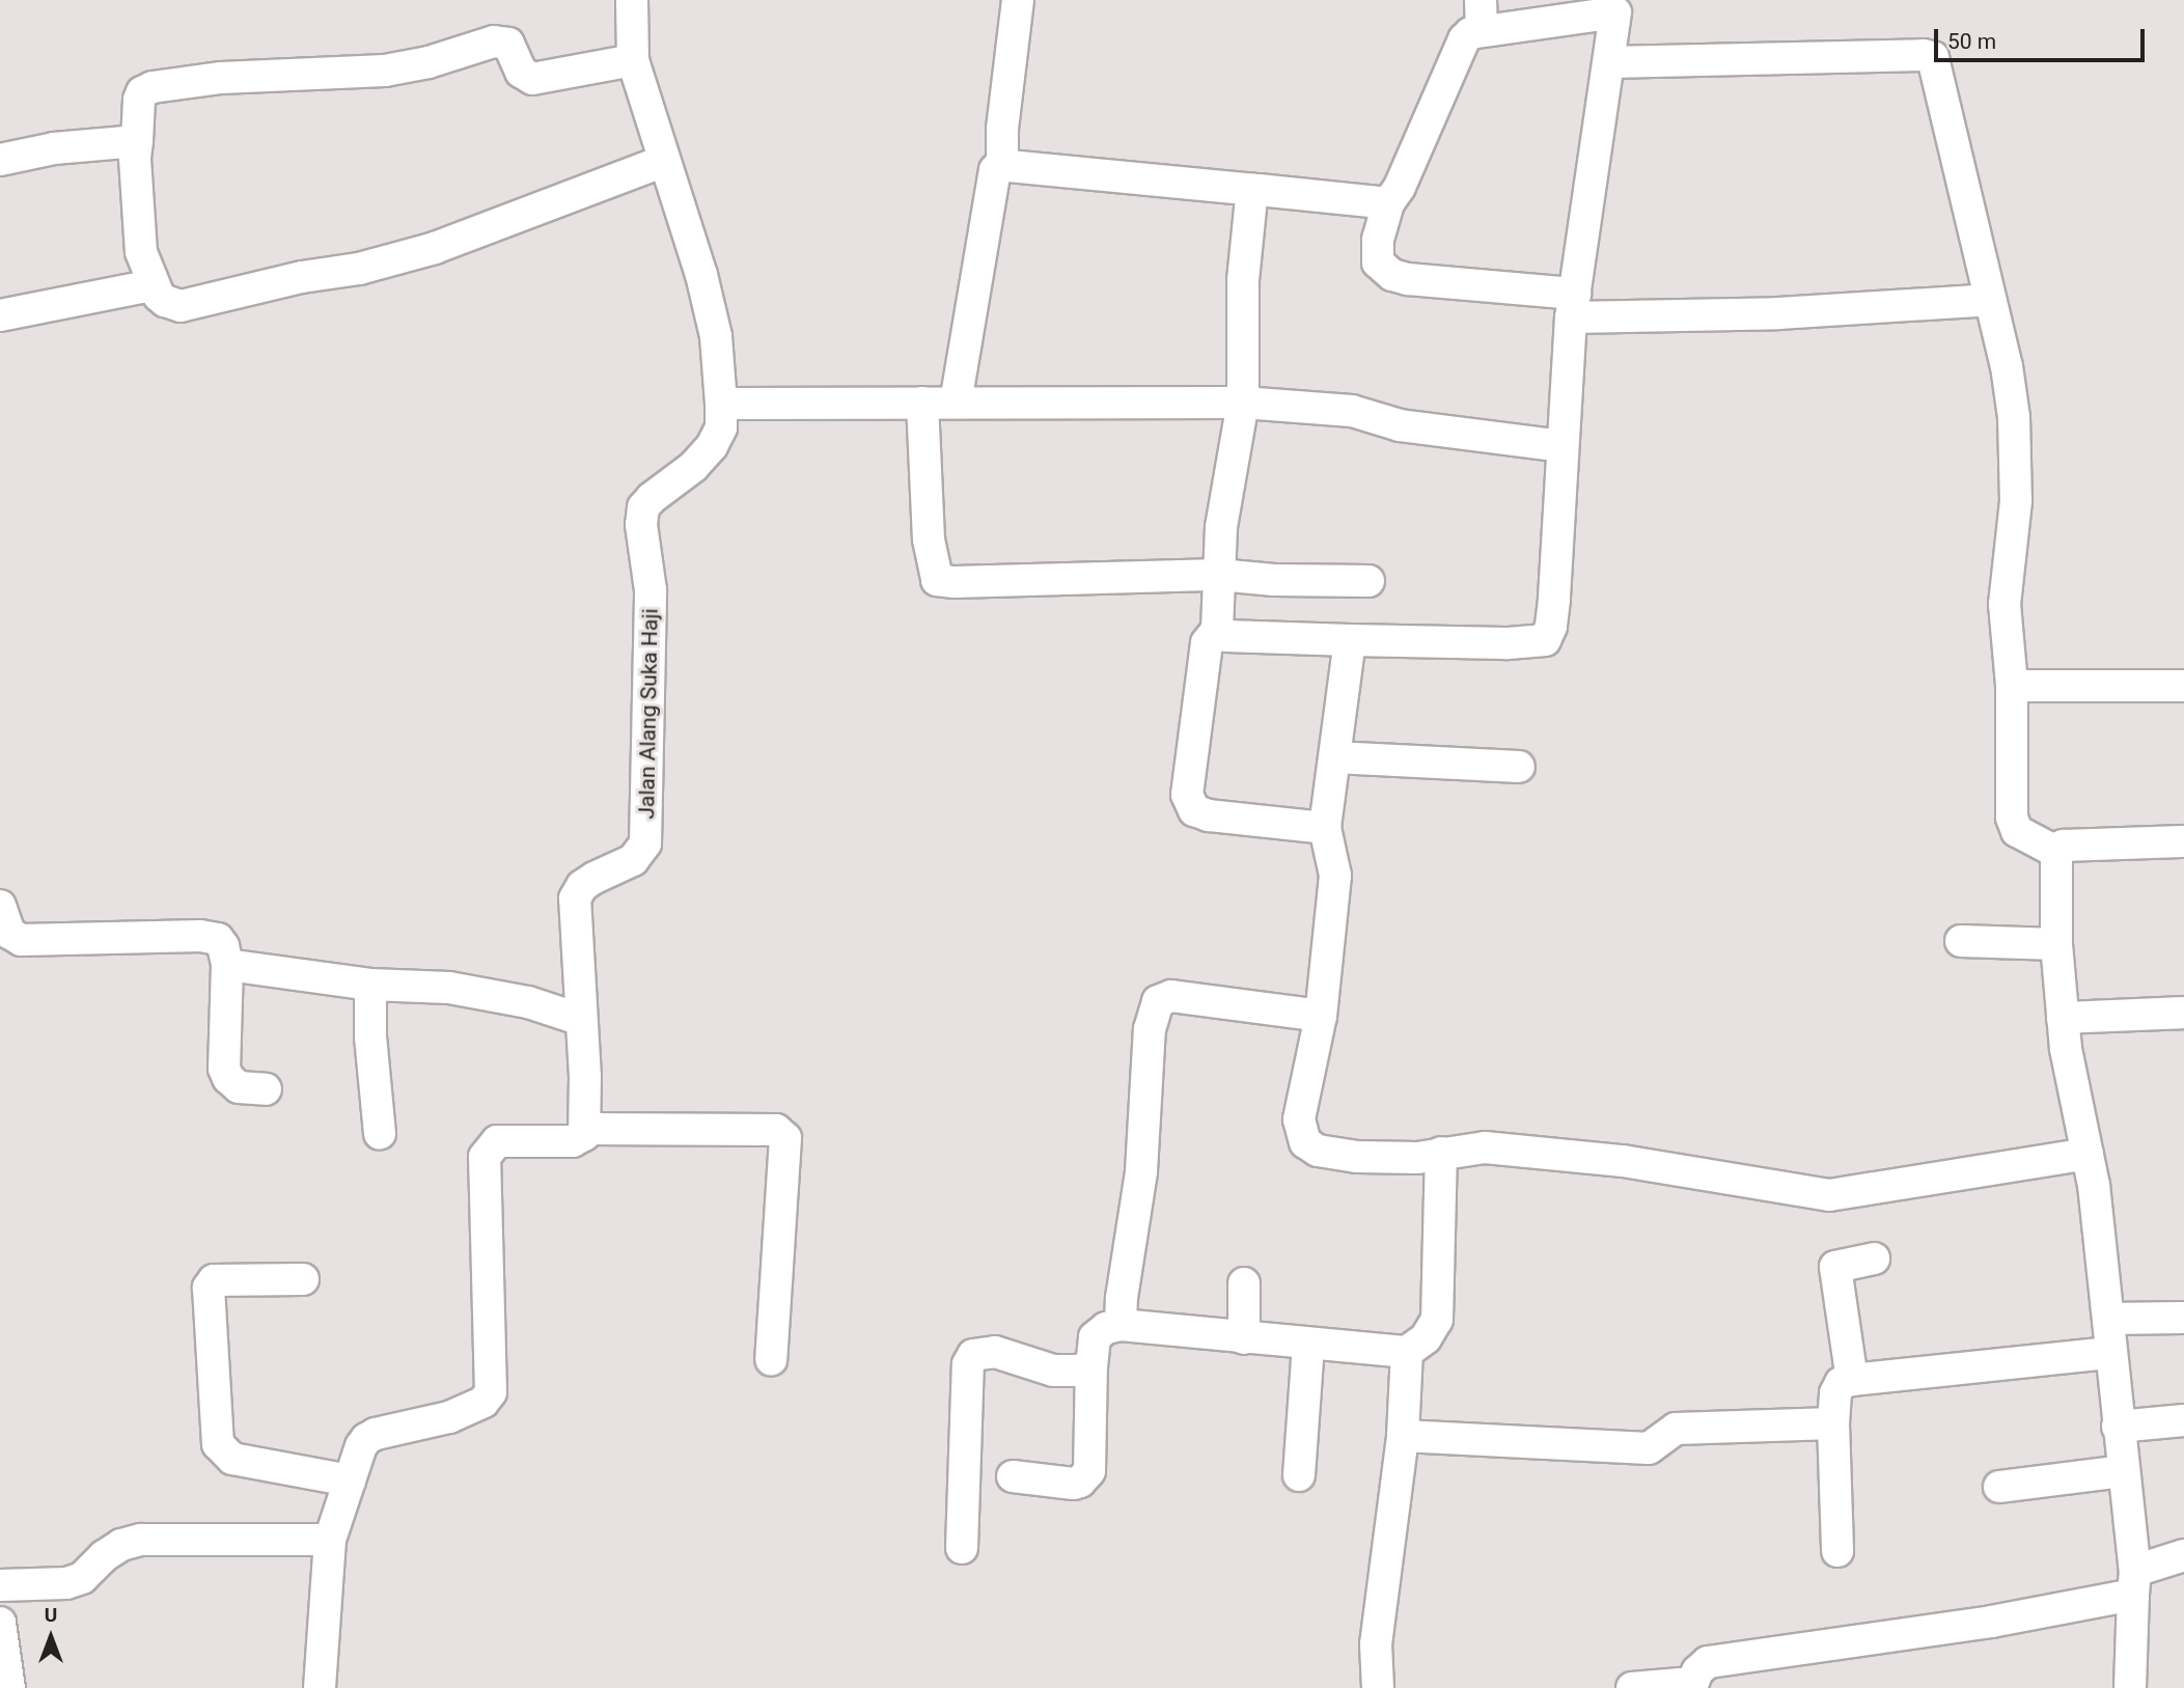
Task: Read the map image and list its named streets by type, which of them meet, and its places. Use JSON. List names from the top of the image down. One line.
{"streets":{"street":["Jalan Alang Suka Haji"]},"scale_bar":"50 m","north":"top"}
